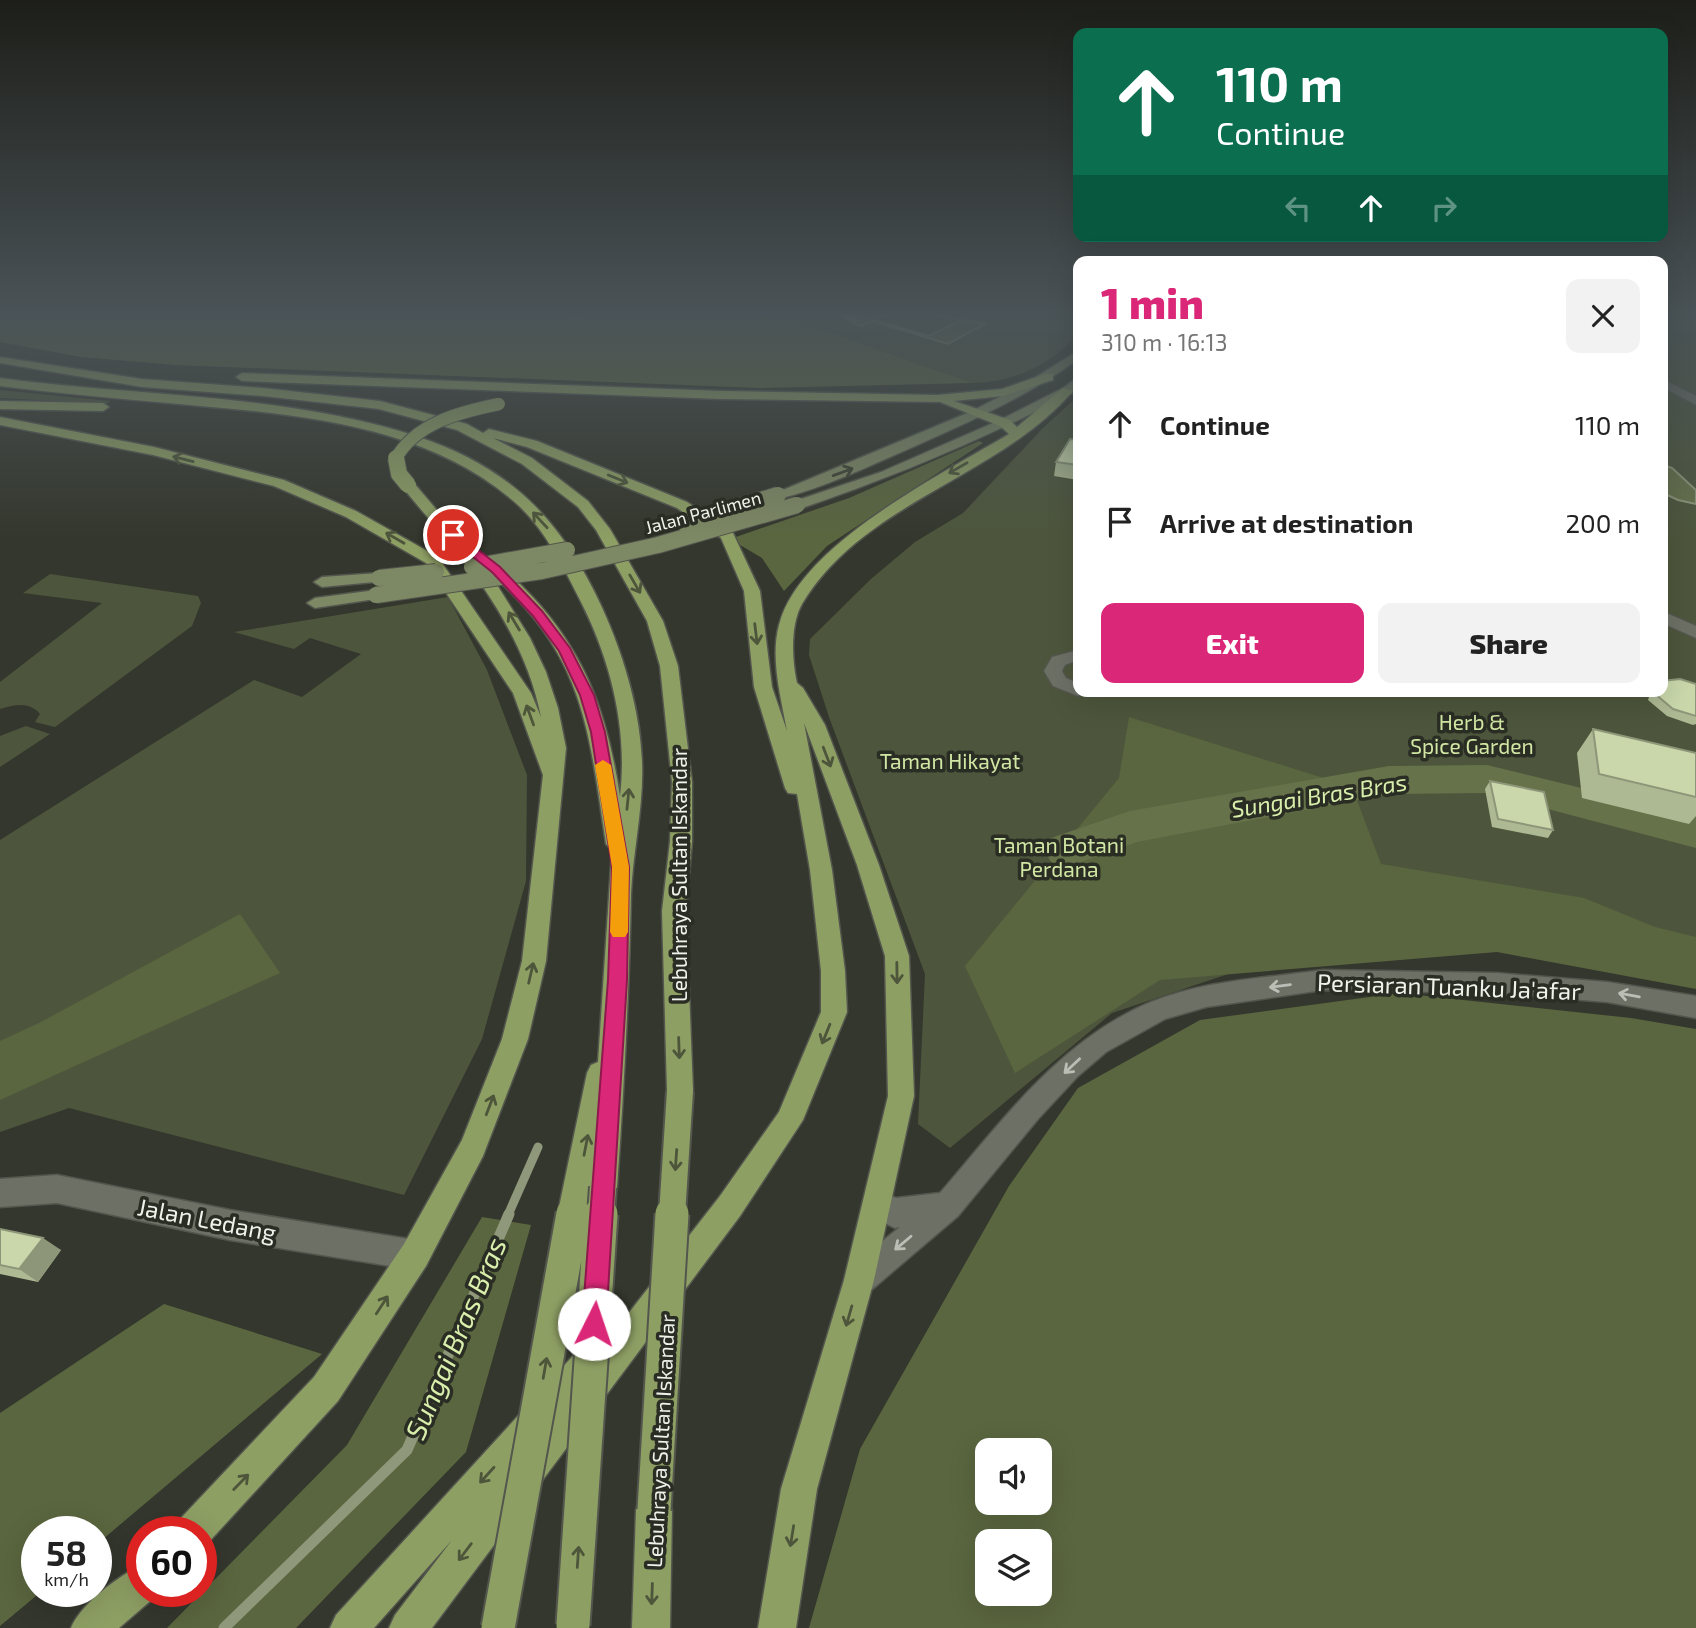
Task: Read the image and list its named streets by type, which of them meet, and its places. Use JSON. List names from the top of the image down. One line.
{"streets":{"main road":["Lebuhraya Sultan Iskandar"],"street":["Jalan Parlimen","Persiaran Tuanku Ja'afar","Jalan Ledang"]},"one_way":["Persiaran Tuanku Ja'afar"],"water":["Sungai Bras Bras"],"parks":["Herb & Spice Garden","Taman Hikayat","Taman Botani Perdana"],"page":{"turn":["110 m","Continue"],"heading":["1 min","310 m · 16:13"],"list":[{"name":"Continue","value":"110 m"},{"name":"Arrive at destination","value":"200 m"}],"buttons":["Exit","Share"],"speed":"58 km/h","limit":"60"}}
